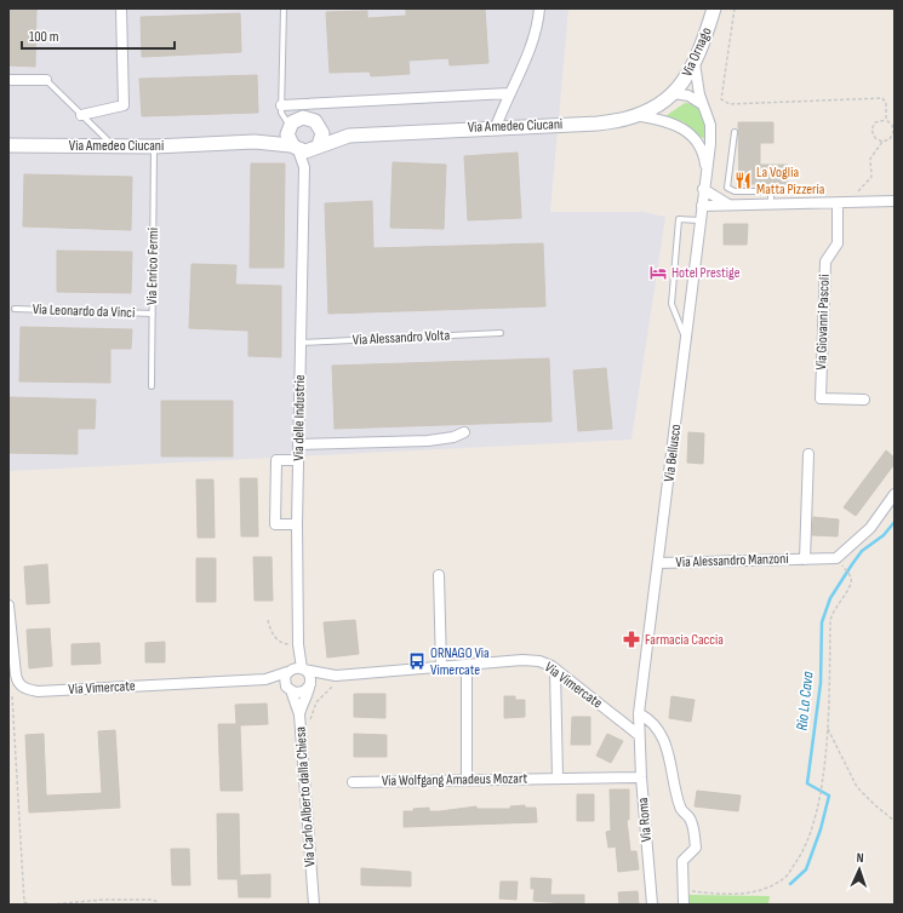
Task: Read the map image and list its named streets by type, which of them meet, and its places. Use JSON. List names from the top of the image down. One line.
{"streets":{"main road":["Via Ornago","Via Amedeo Ciucani"],"street":["Via Giovanni Pascoli","Via delle Industrie","Via Bellusco","Via Alessandro Manzoni","Via Vimercate","Via Wolfgang Amadeus Mozart","Via Carlo Alberto dalla Chiesa","Via Roma"],"lane":["Via Enrico Fermi","Via Leonardo da Vinci","Via Alessandro Volta"]},"crossings":[["Via Ornago","Via Amedeo Ciucani"],["Via Ornago","Via Bellusco"],["Via Amedeo Ciucani","Via Enrico Fermi"],["Via Amedeo Ciucani","Via delle Industrie"],["Via Amedeo Ciucani","Via Bellusco"],["Via Enrico Fermi","Via Leonardo da Vinci"],["Via Alessandro Volta","Via delle Industrie"],["Via delle Industrie","Via Vimercate"],["Via delle Industrie","Via Carlo Alberto dalla Chiesa"],["Via Bellusco","Via Alessandro Manzoni"],["Via Bellusco","Via Vimercate"],["Via Bellusco","Via Roma"],["Via Vimercate","Via Carlo Alberto dalla Chiesa"],["Via Vimercate","Via Roma"]],"water":["Rio La Cava"],"places":{"restaurant":["La Voglia Matta Pizzeria"],"hotel":["Hotel Prestige"],"pharmacy":["Farmacia Caccia"],"bus stop":["ORNAGO Via Vimercate"]},"scale_bar":"100 m","north":"top"}
